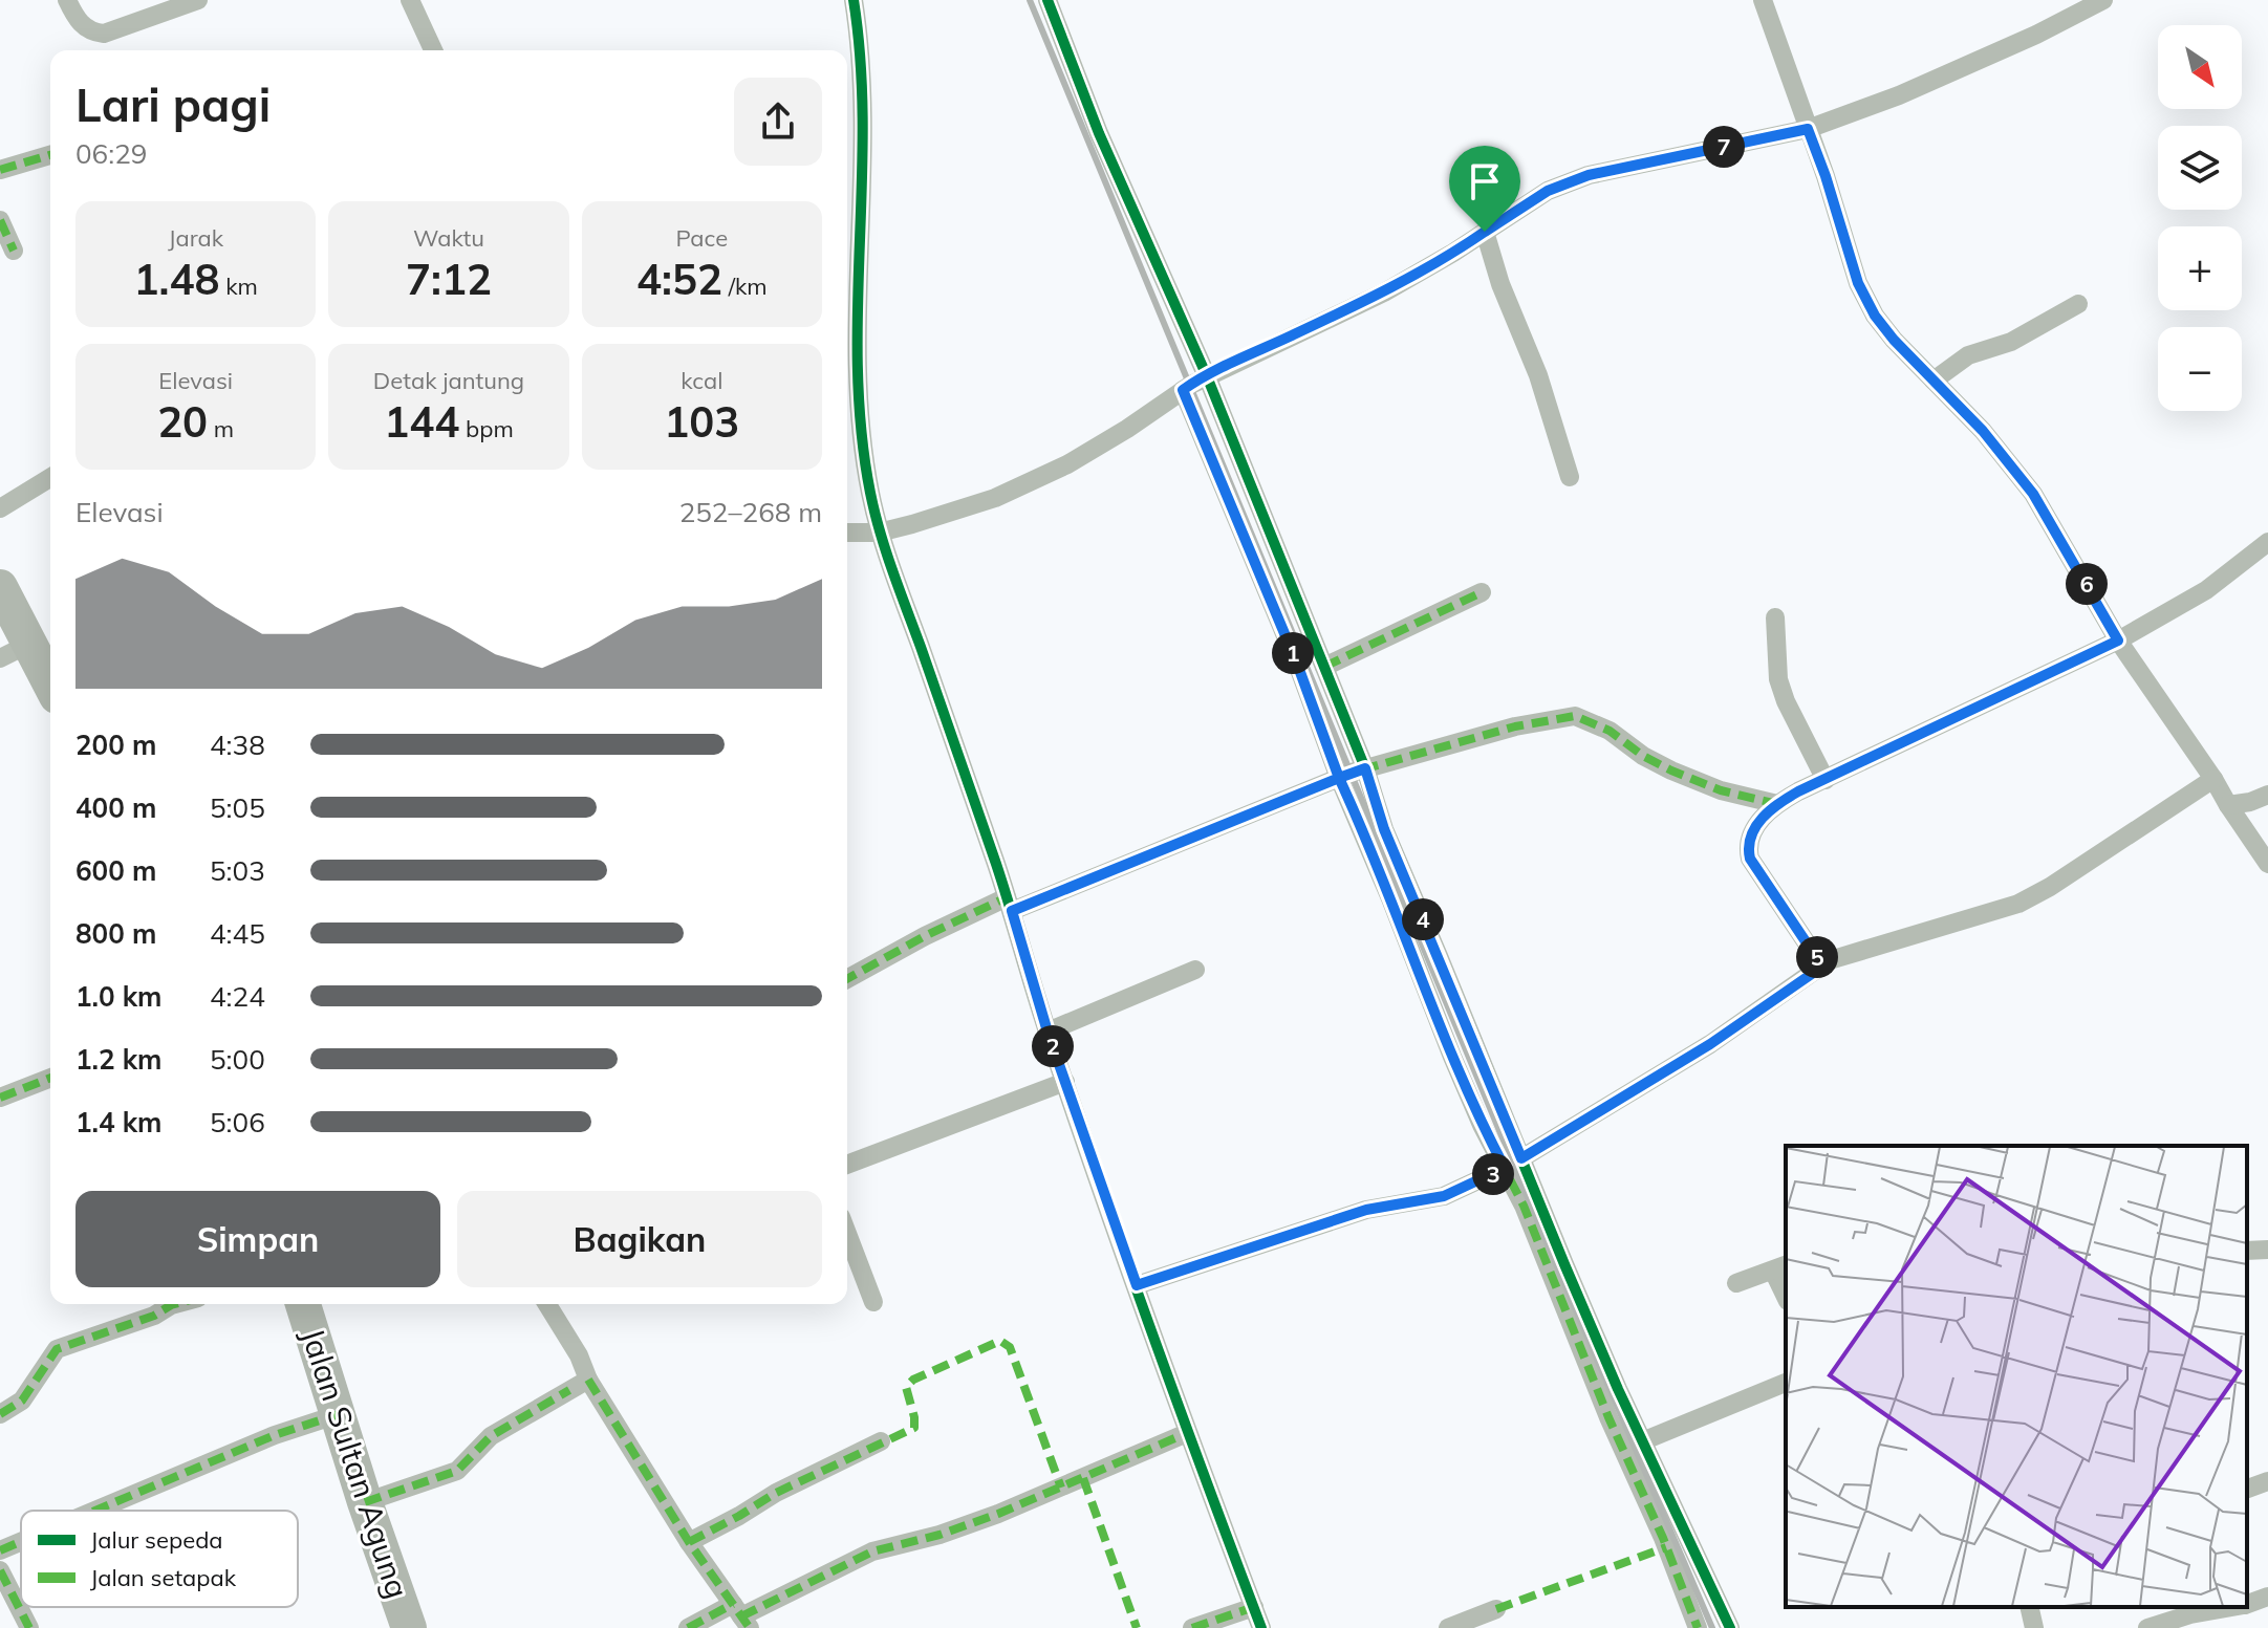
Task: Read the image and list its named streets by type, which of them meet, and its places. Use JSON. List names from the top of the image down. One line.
{"streets":{"highway":["Jalan Sultan Agung"]},"legend":["Jalur sepeda","Jalan setapak"],"north":"bottom right","page":{"map_buttons":["+","−"],"heading":["Lari pagi","06:29"],"pins":["7","6","1","4","5","2","3"],"stats":[["Jarak","1.48 km"],["Waktu","7:12"],["Pace","4:52 /km"],["Elevasi","20 m"],["Detak jantung","144 bpm"],["kcal","103"]],"chart":["Elevasi","252–268 m"],"list":[{"name":"200 m","note":"4:38"},{"name":"400 m","note":"5:05"},{"name":"600 m","note":"5:03"},{"name":"800 m","note":"4:45"},{"name":"1.0 km","note":"4:24"},{"name":"1.2 km","note":"5:00"},{"name":"1.4 km","note":"5:06"}],"buttons":["Simpan","Bagikan"]}}
